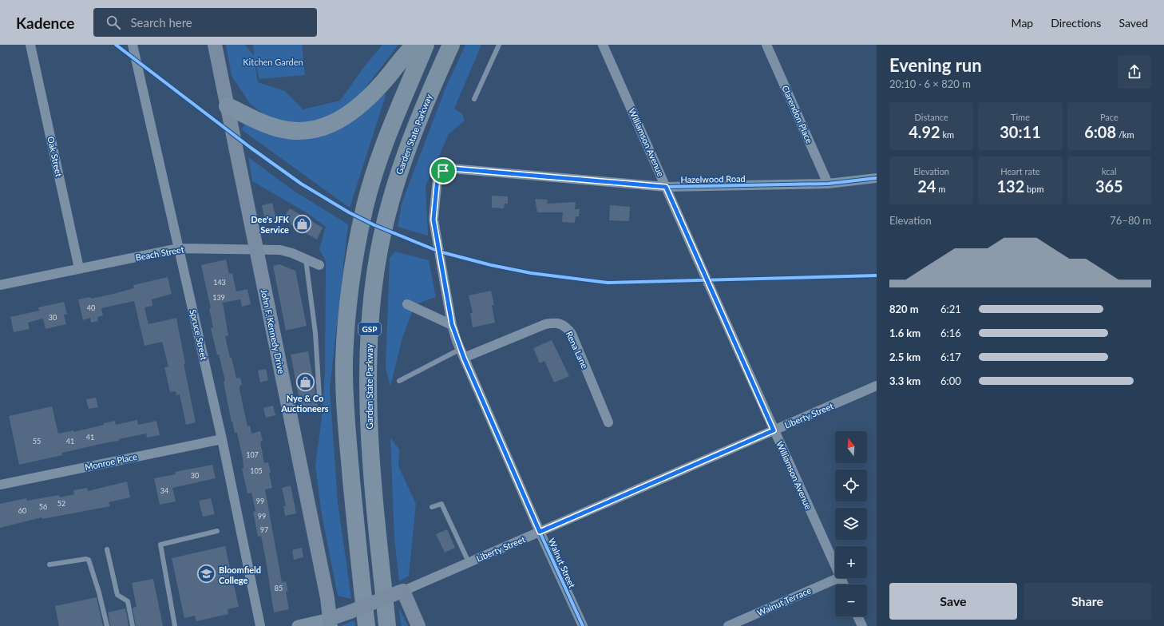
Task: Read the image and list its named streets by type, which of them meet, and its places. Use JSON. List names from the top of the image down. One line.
{"streets":{"highway":["Garden State Parkway","GSP"],"main road":["John F. Kennedy Drive","Liberty Street"],"street":["Clarendon Place","Williamson Avenue","Oak Street","Hazelwood Road","Beach Street","Spruce Street","Rena Lane","Monroe Place","Walnut Street","Walnut Terrace"]},"crossings":[["Clarendon Place","Hazelwood Road"],["Garden State Parkway","Liberty Street"],["Williamson Avenue","Hazelwood Road"],["Williamson Avenue","Liberty Street"],["Oak Street","Beach Street"],["Hazelwood Road","Walnut Street"],["Beach Street","John F. Kennedy Drive"],["Beach Street","Spruce Street"],["John F. Kennedy Drive","Liberty Street"],["Spruce Street","Monroe Place"],["Rena Lane","Walnut Street"],["Liberty Street","Walnut Street"]],"parks":["Kitchen Garden"],"places":{"shop":["Dee's JFK Service","Nye & Co Auctioneers"],"school or university":["Bloomfield College"]},"house_numbers":["143","139","40","30","41","55","41","107","105","30","34","99","52","56","60","99","97","85"],"north":"top","page":{"header":"Kadence","search":"Search here","nav":["Map","Directions","Saved"],"heading":["Evening run","20:10 · 6 × 820 m"],"stats":[["Distance","4.92 km"],["Time","30:11"],["Pace","6:08 /km"],["Elevation","24 m"],["Heart rate","132 bpm"],["kcal","365"]],"chart":["Elevation","76–80 m"],"list":[{"name":"820 m","note":"6:21"},{"name":"1.6 km","note":"6:16"},{"name":"2.5 km","note":"6:17"},{"name":"3.3 km","note":"6:00"}],"map_buttons":["+","−"],"buttons":["Save","Share"]}}
